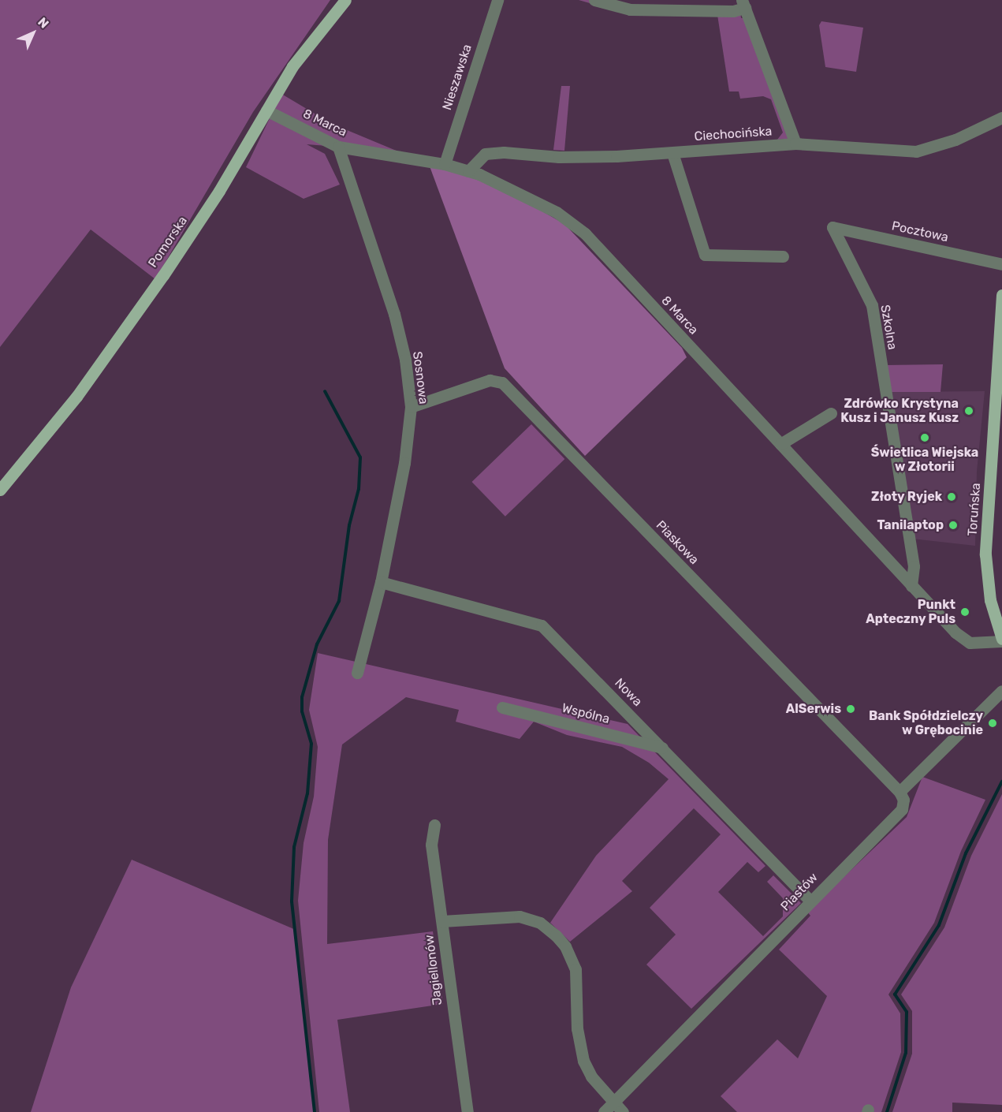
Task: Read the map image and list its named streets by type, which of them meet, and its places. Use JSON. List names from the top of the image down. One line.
{"streets":{"main road":["Pomorska","Toruńska"],"street":["Nieszawska","8 Marca","Ciechocińska","Pocztowa","Szkolna","Sosnowa","Piaskowa","Nowa","Wspólna","Piastów","Jagiellonów"]},"crossings":[["Nieszawska","8 Marca"],["8 Marca","Ciechocińska"],["8 Marca","Pomorska"],["8 Marca","Szkolna"],["8 Marca","Sosnowa"],["8 Marca","Toruńska"],["Pocztowa","Szkolna"],["Sosnowa","Piaskowa"],["Sosnowa","Nowa"],["Piaskowa","Piastów"],["Nowa","Wspólna"],["Nowa","Piastów"]],"places":["Zdrówko Krystyna Kusz i Janusz Kusz","Świetlica Wiejska w Złotorii","Złoty Ryjek","Tanilaptop","Punkt Apteczny Puls","AlSerwis","Bank Spółdzielczy w Grębocinie"],"north":"top right"}
